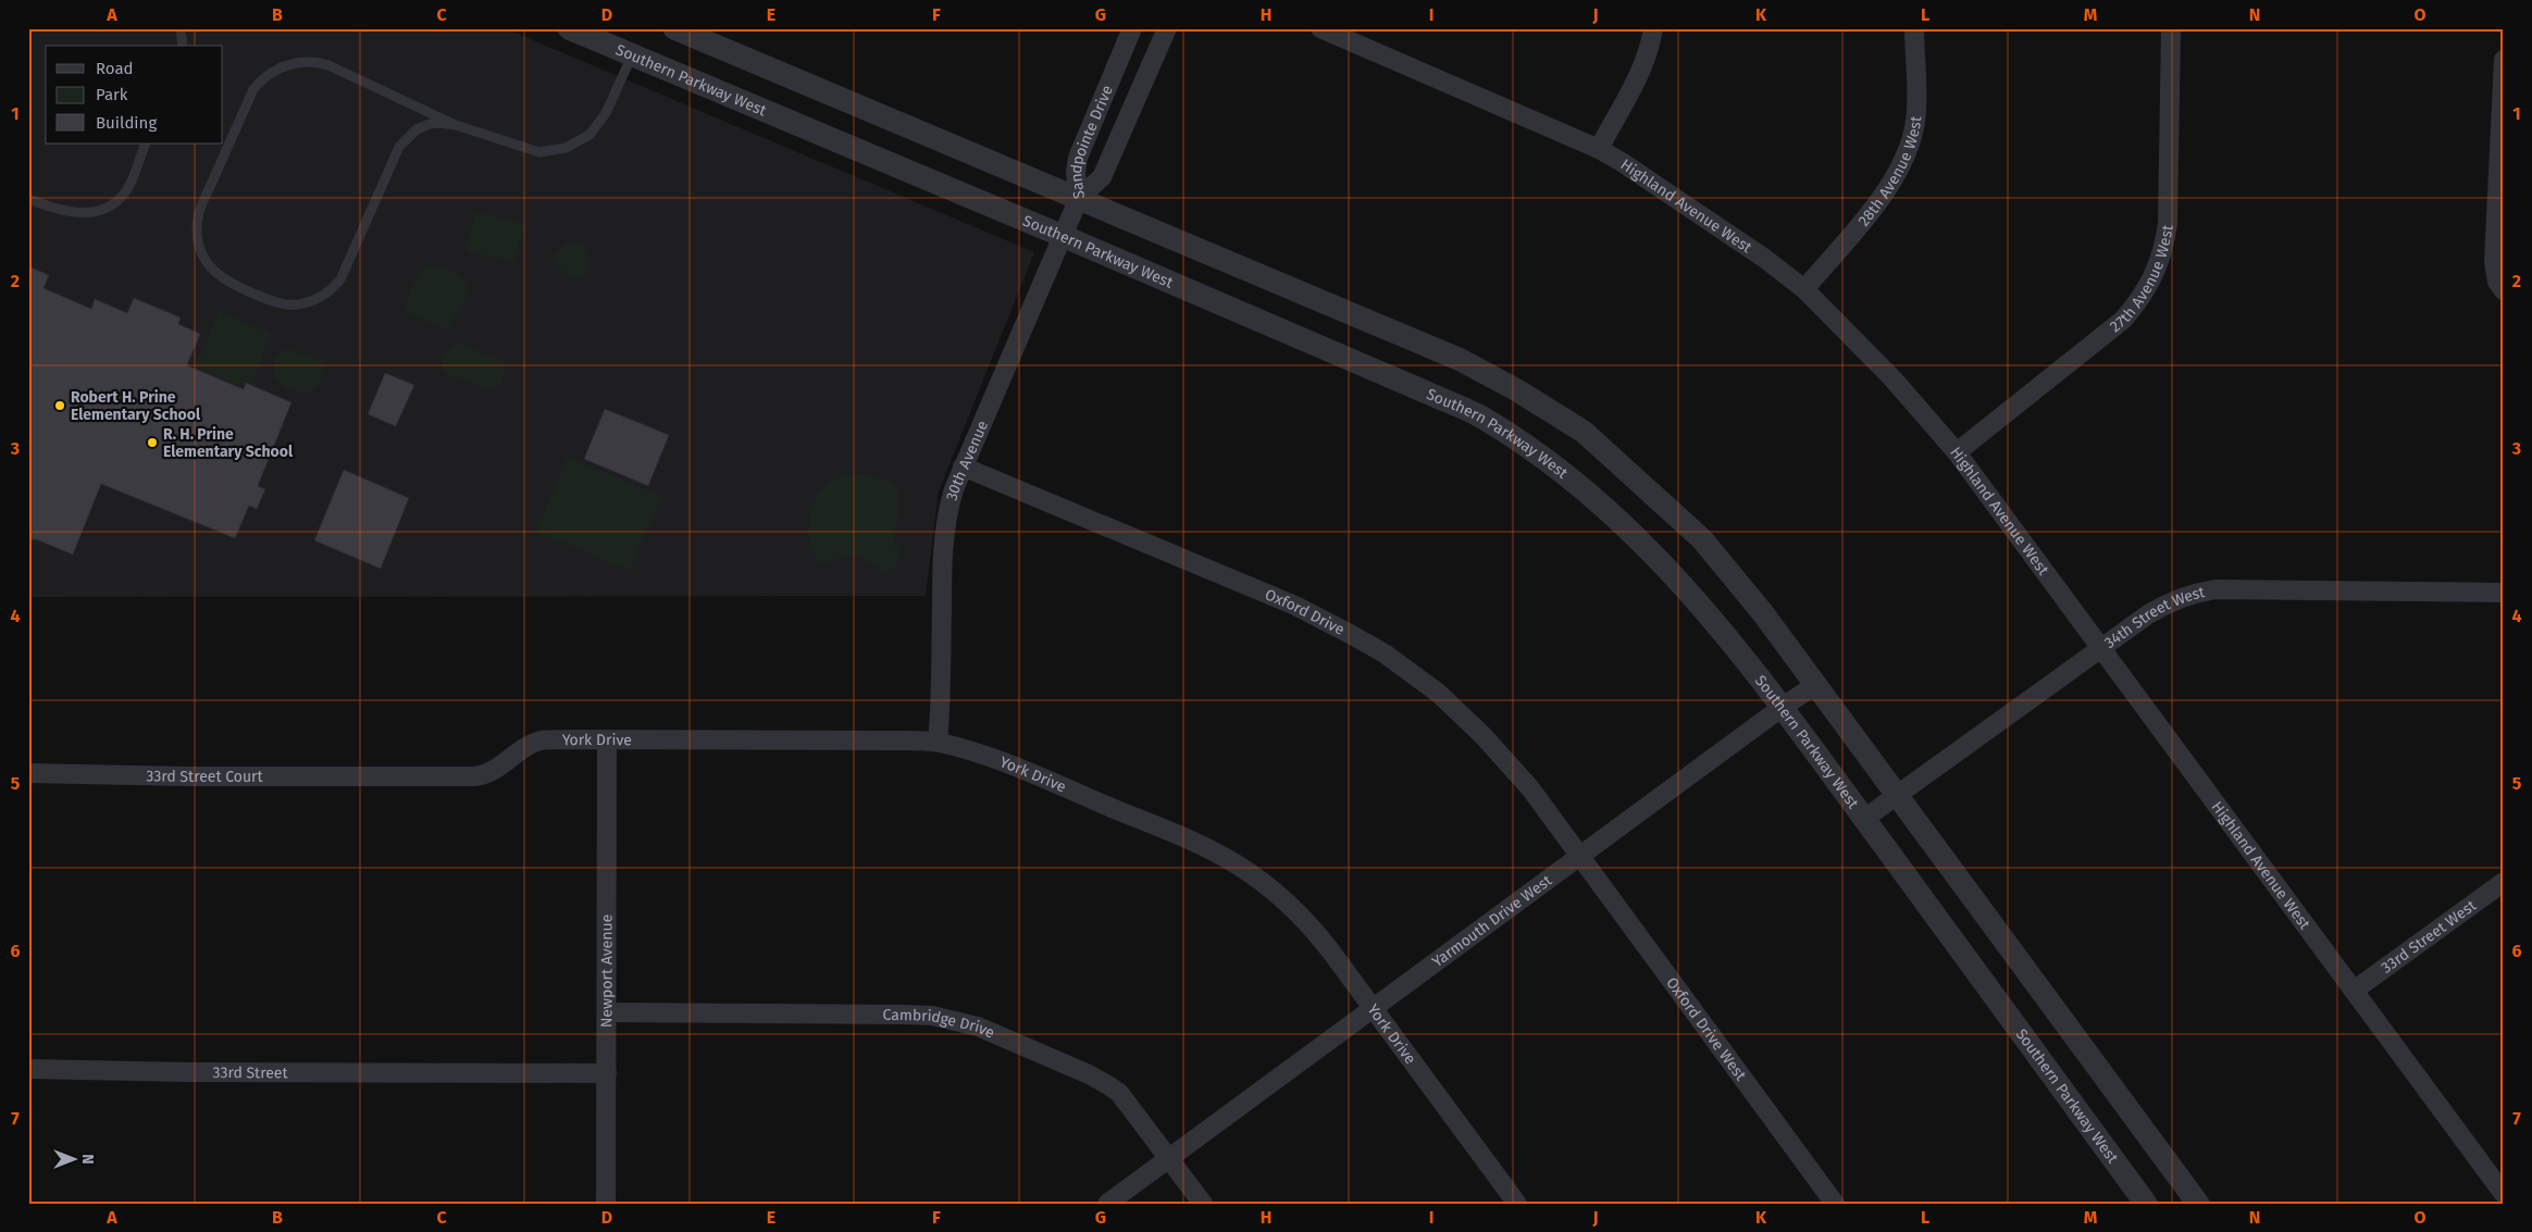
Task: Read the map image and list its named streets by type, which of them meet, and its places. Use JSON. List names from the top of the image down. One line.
{"streets":{"street":["Southern Parkway West","Sandpointe Drive","28th Avenue West","Highland Avenue West","27th Avenue West","30th Avenue","Oxford Drive","34th Street West","York Drive","33rd Street Court","Yarmouth Drive West","33rd Street West","Newport Avenue","Cambridge Drive","Oxford Drive West","33rd Street"]},"crossings":[["Southern Parkway West","30th Avenue"],["Southern Parkway West","34th Street West"],["Southern Parkway West","Yarmouth Drive West"],["Sandpointe Drive","30th Avenue"],["28th Avenue West","Highland Avenue West"],["Highland Avenue West","27th Avenue West"],["Highland Avenue West","34th Street West"],["Highland Avenue West","33rd Street West"],["30th Avenue","Oxford Drive"],["30th Avenue","York Drive"],["Oxford Drive","Yarmouth Drive West"],["Oxford Drive","Oxford Drive West"],["York Drive","33rd Street Court"],["York Drive","Yarmouth Drive West"],["York Drive","Newport Avenue"],["Yarmouth Drive West","Cambridge Drive"],["Yarmouth Drive West","Oxford Drive West"],["Newport Avenue","Cambridge Drive"],["Newport Avenue","33rd Street"]],"places":["Robert H. Prine Elementary School","R. H. Prine Elementary School"],"legend":["Road","Park","Building"],"north":"right","grid":{"columns":["A","B","C","D","E","F","G","H","I","J","K","L","M","N","O"],"rows":["1","2","3","4","5","6","7"]}}
